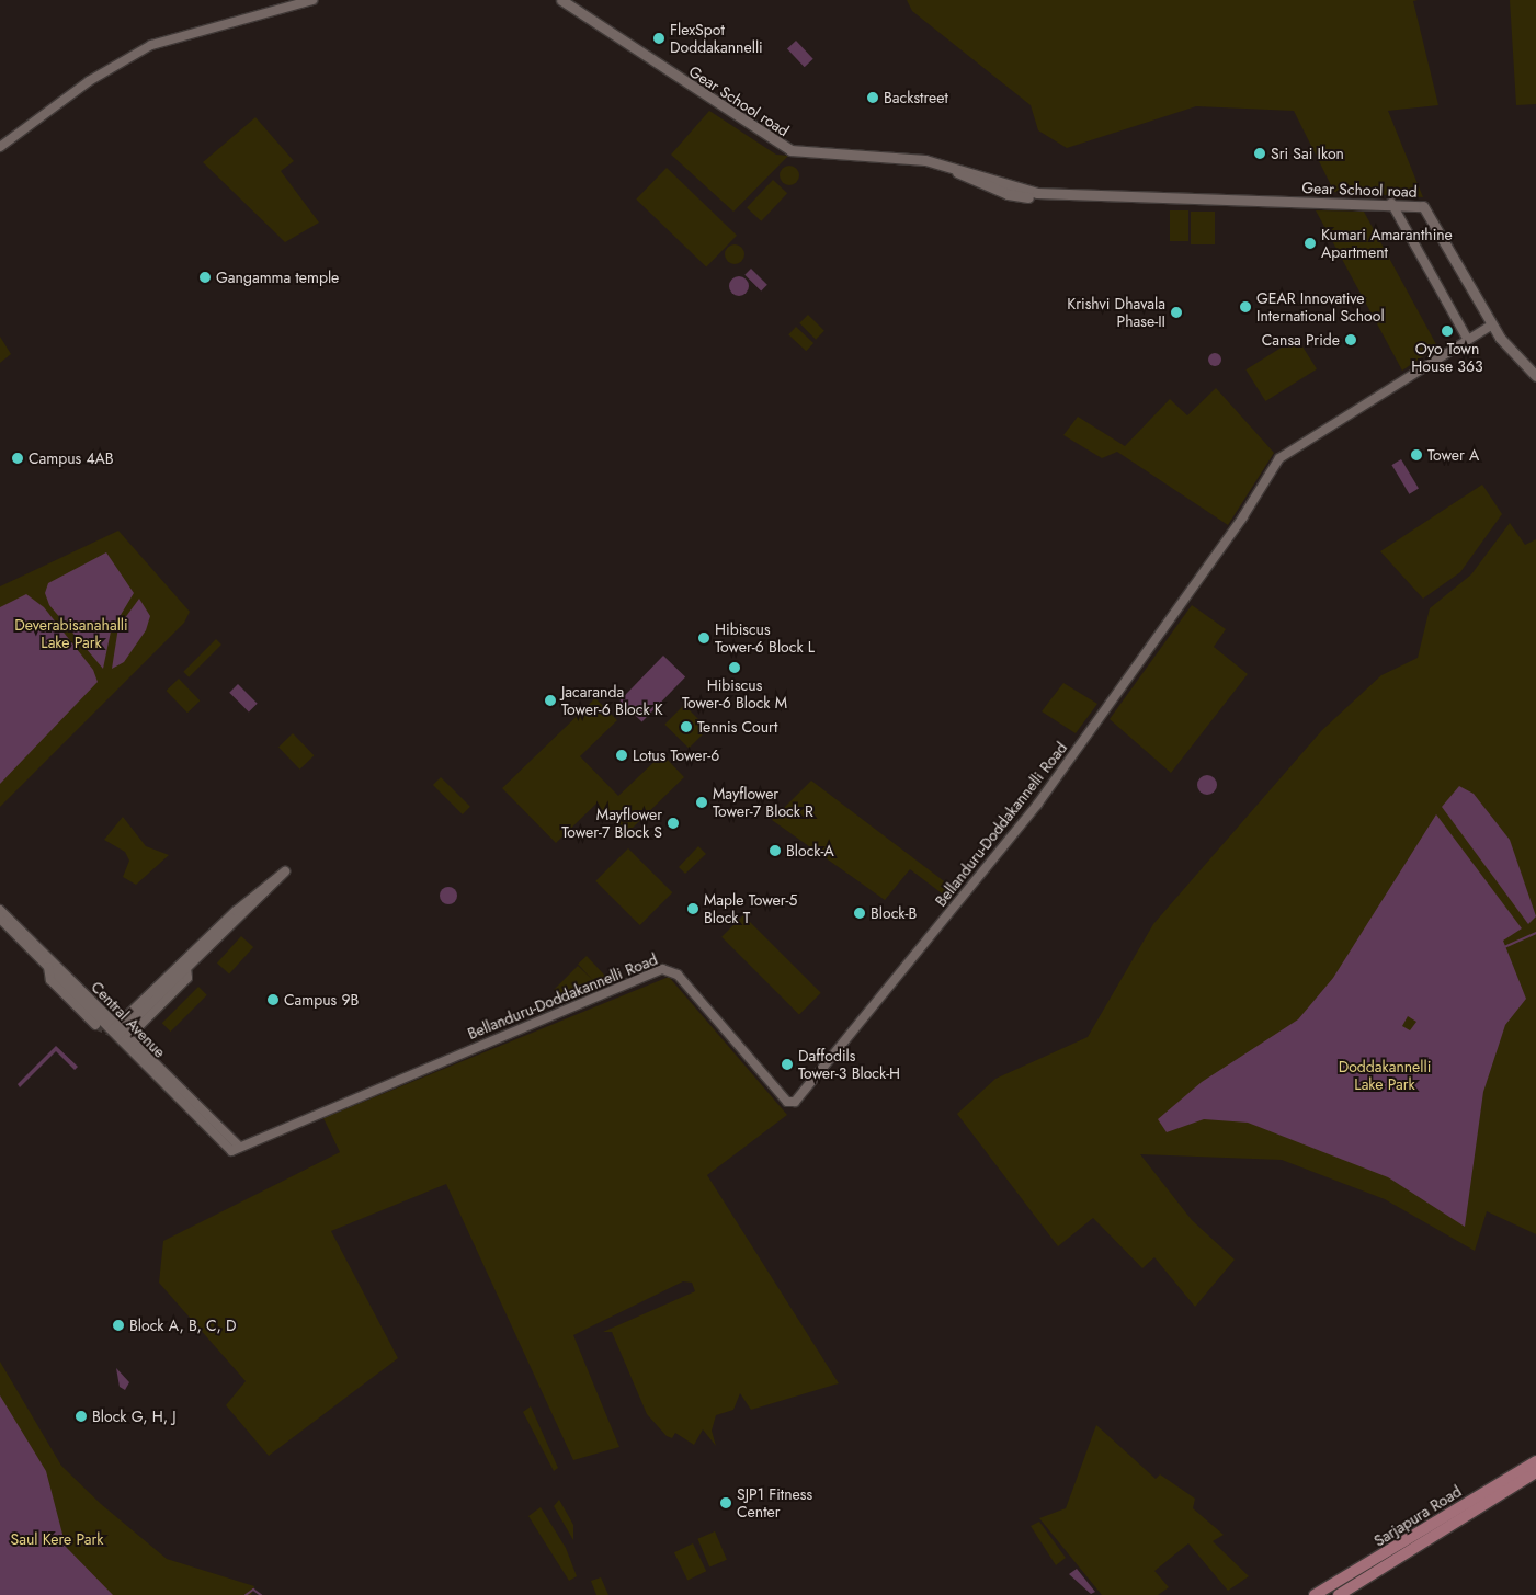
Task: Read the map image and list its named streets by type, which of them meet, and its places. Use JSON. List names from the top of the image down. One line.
{"streets":{"main road":["Gear School road","Sarjapura Road"],"street":["Bellanduru-Doddakannelli Road","Central Avenue"]},"crossings":[["Gear School road","Bellanduru-Doddakannelli Road"],["Bellanduru-Doddakannelli Road","Central Avenue"]],"parks":["Deverabisanahalli Lake Park","Doddakannelli Lake Park","Saul Kere Park"],"places":["FlexSpot Doddakannelli","Backstreet","Sri Sai Ikon","Kumari Amaranthine Apartment","Gangamma temple","GEAR Innovative International School","Krishvi Dhavala Phase-II","Oyo Town House 363","Cansa Pride","Tower A","Campus 4AB","Hibiscus Tower-6 Block L","Hibiscus Tower-6 Block M","Jacaranda Tower-6 Block K","Tennis Court","Lotus Tower-6","Mayflower Tower-7 Block R","Mayflower Tower-7 Block S","Block-A","Maple Tower-5 Block T","Block-B","Campus 9B","Daffodils Tower-3 Block-H","Block A, B, C, D","Block G, H, J","SJP1 Fitness Center"]}
